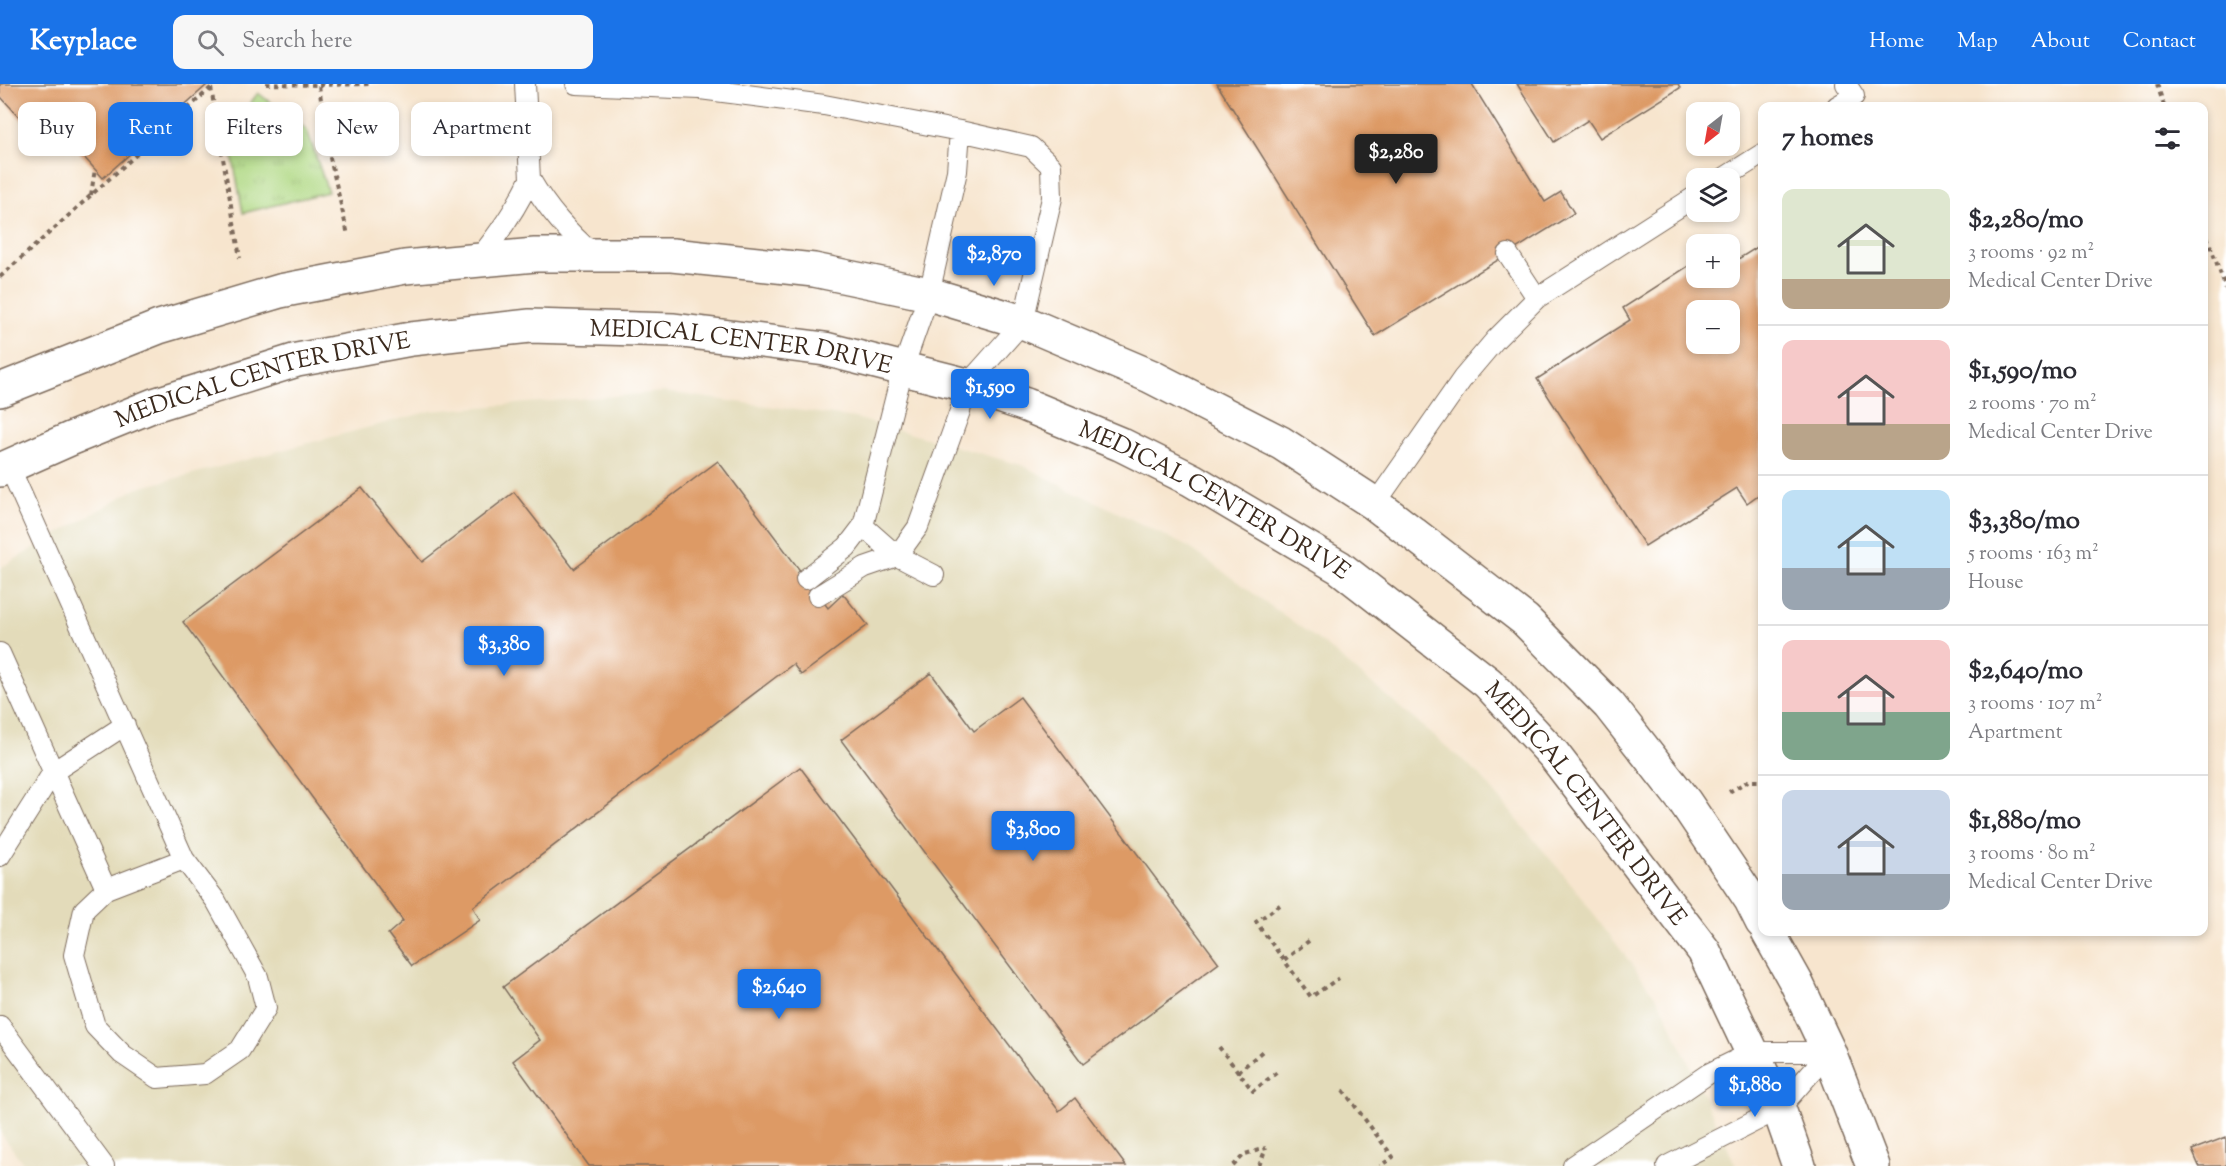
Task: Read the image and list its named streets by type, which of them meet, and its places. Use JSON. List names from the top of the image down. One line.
{"streets":{"street":["MEDICAL CENTER DRIVE"]},"north":"bottom left","page":{"header":"Keyplace","search":"Search here","nav":["Home","Map","About","Contact"],"map_buttons":["+","−"],"chip":["Buy","Rent","Filters","New","Apartment"],"heading":"7 homes","price":["$2,280","$2,870","$1,590","$3,380","$3,800","$2,640","$1,880"],"list":[{"name":"$2,280/mo","note":"3 rooms · 92 m² · Medical Center Drive"},{"name":"$1,590/mo","note":"2 rooms · 70 m² · Medical Center Drive"},{"name":"$3,380/mo","note":"5 rooms · 163 m² · House"},{"name":"$2,640/mo","note":"3 rooms · 107 m² · Apartment"},{"name":"$1,880/mo","note":"3 rooms · 80 m² · Medical Center Drive"}]}}
